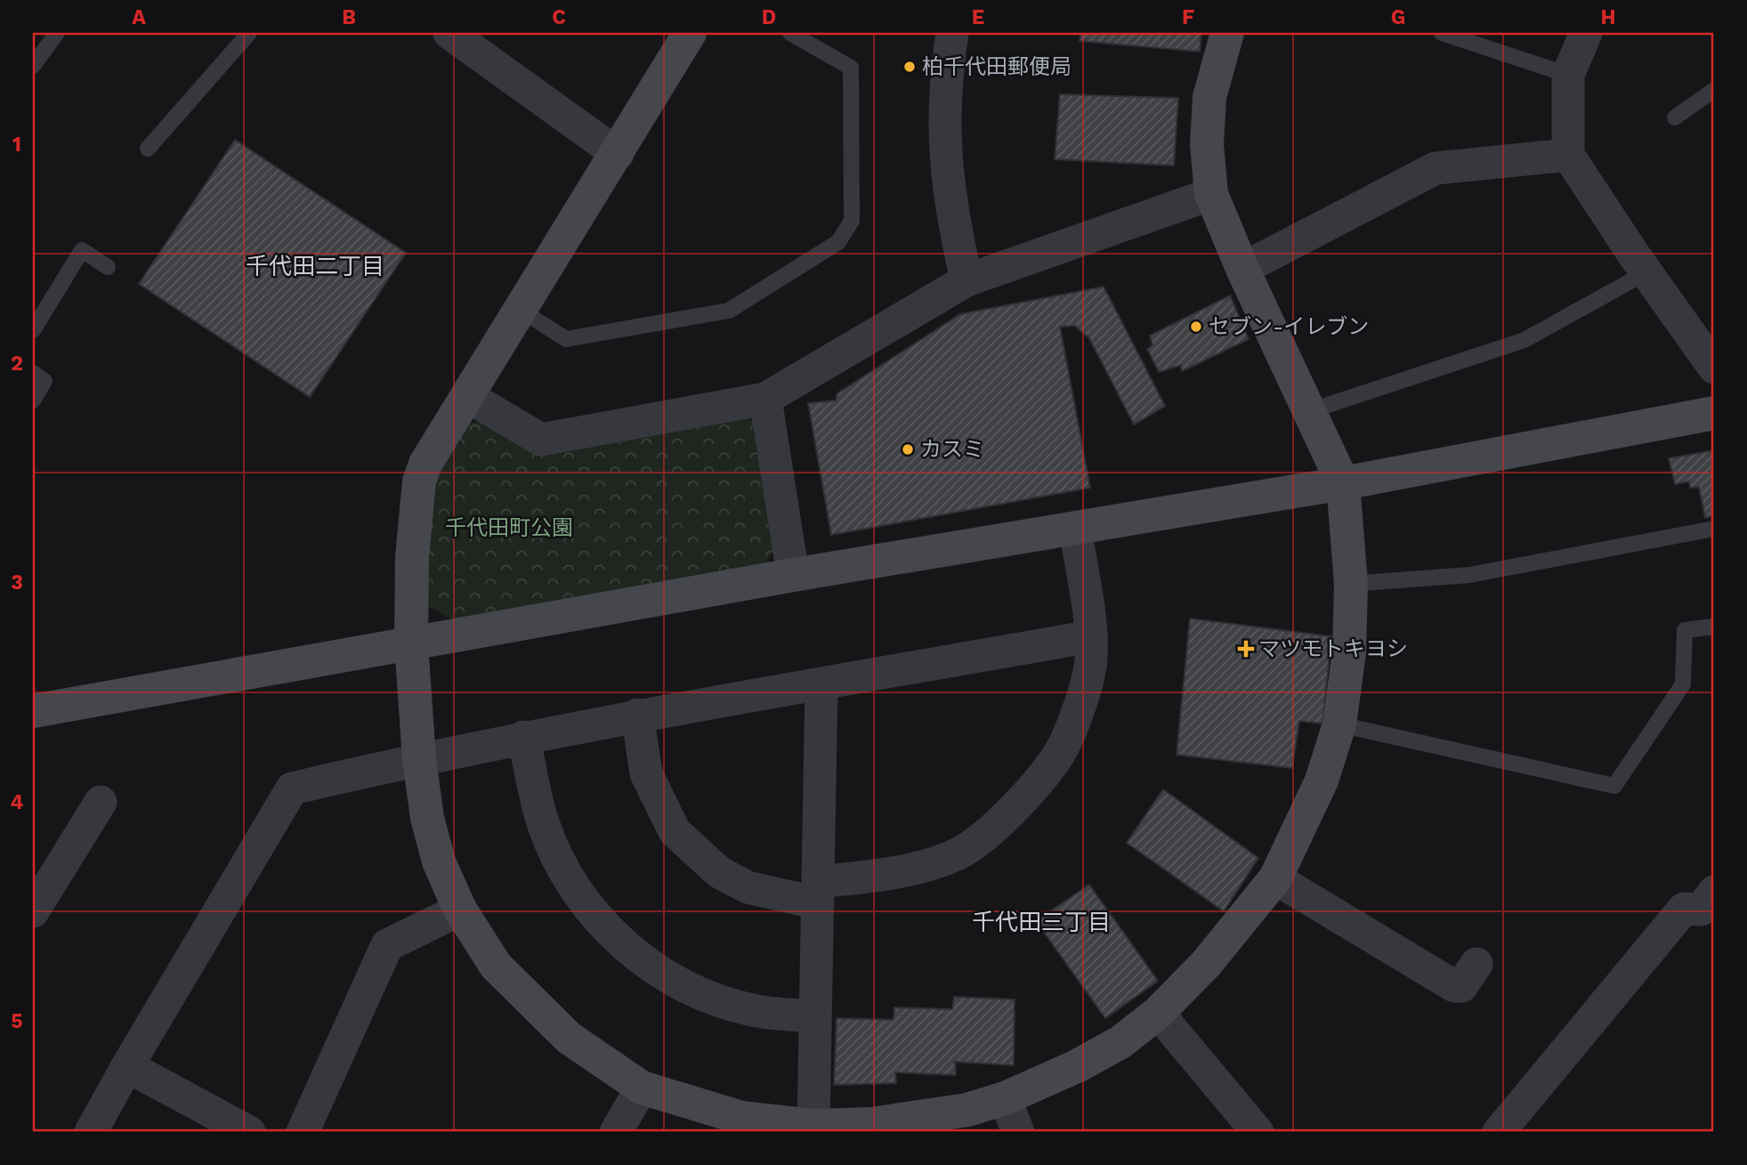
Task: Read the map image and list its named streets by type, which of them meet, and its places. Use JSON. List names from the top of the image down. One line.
{"districts":["千代田二丁目","千代田三丁目"],"parks":["千代田町公園"],"places":{"other":["柏千代田郵便局","セブン-イレブン","カスミ"],"health":["マツモトキヨシ"]},"grid":{"columns":["A","B","C","D","E","F","G","H"],"rows":["1","2","3","4","5"]}}
